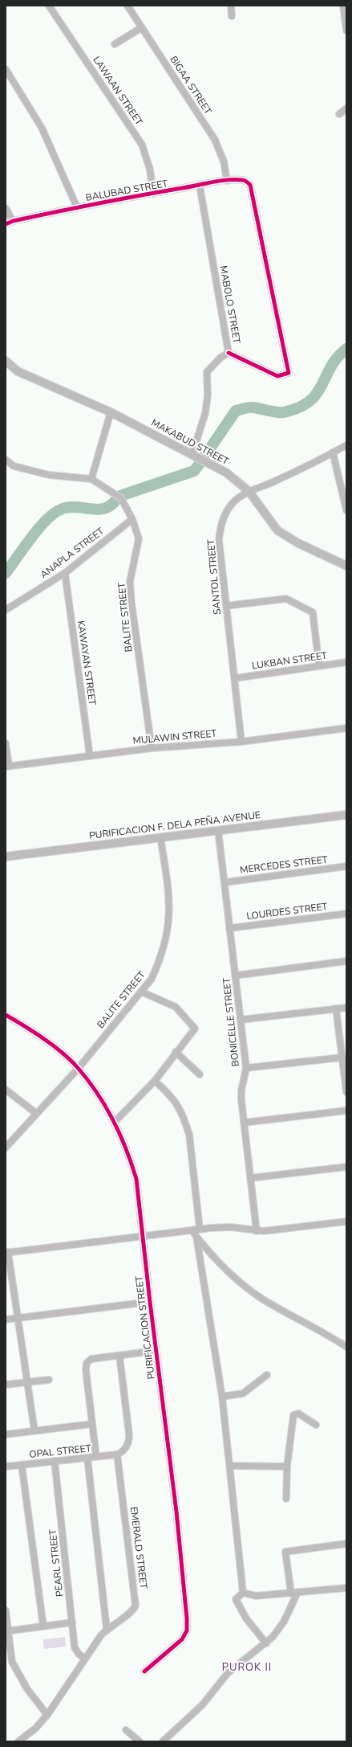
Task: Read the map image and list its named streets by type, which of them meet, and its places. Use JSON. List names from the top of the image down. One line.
{"streets":{"street":["BIGAA STREET","LAWAAN STREET","BALUBAD STREET","MABOLO STREET","MAKABUD STREET","ANAPLA STREET","SANTOL STREET","BALITE STREET","LUKBAN STREET","KAWAYAN STREET","MULAWIN STREET","PURIFICACION F. DELA PEÑA AVENUE","MERCEDES STREET","LOURDES STREET","BONICELLE STREET","PURIFICACION STREET","OPAL STREET","EMERALD STREET","PEARL STREET"]},"crossings":[["BIGAA STREET","BALUBAD STREET"],["LAWAAN STREET","BALUBAD STREET"],["BALUBAD STREET","MABOLO STREET"],["MABOLO STREET","MAKABUD STREET"],["MAKABUD STREET","SANTOL STREET"],["ANAPLA STREET","BALITE STREET"],["ANAPLA STREET","KAWAYAN STREET"],["SANTOL STREET","LUKBAN STREET"],["SANTOL STREET","MULAWIN STREET"],["BALITE STREET","MULAWIN STREET"],["BALITE STREET","PURIFICACION F. DELA PEÑA AVENUE"],["BALITE STREET","PURIFICACION STREET"],["KAWAYAN STREET","MULAWIN STREET"],["PURIFICACION F. DELA PEÑA AVENUE","BONICELLE STREET"],["MERCEDES STREET","BONICELLE STREET"],["LOURDES STREET","BONICELLE STREET"],["OPAL STREET","EMERALD STREET"],["OPAL STREET","PEARL STREET"],["EMERALD STREET","PEARL STREET"]],"districts":["PUROK II"]}
